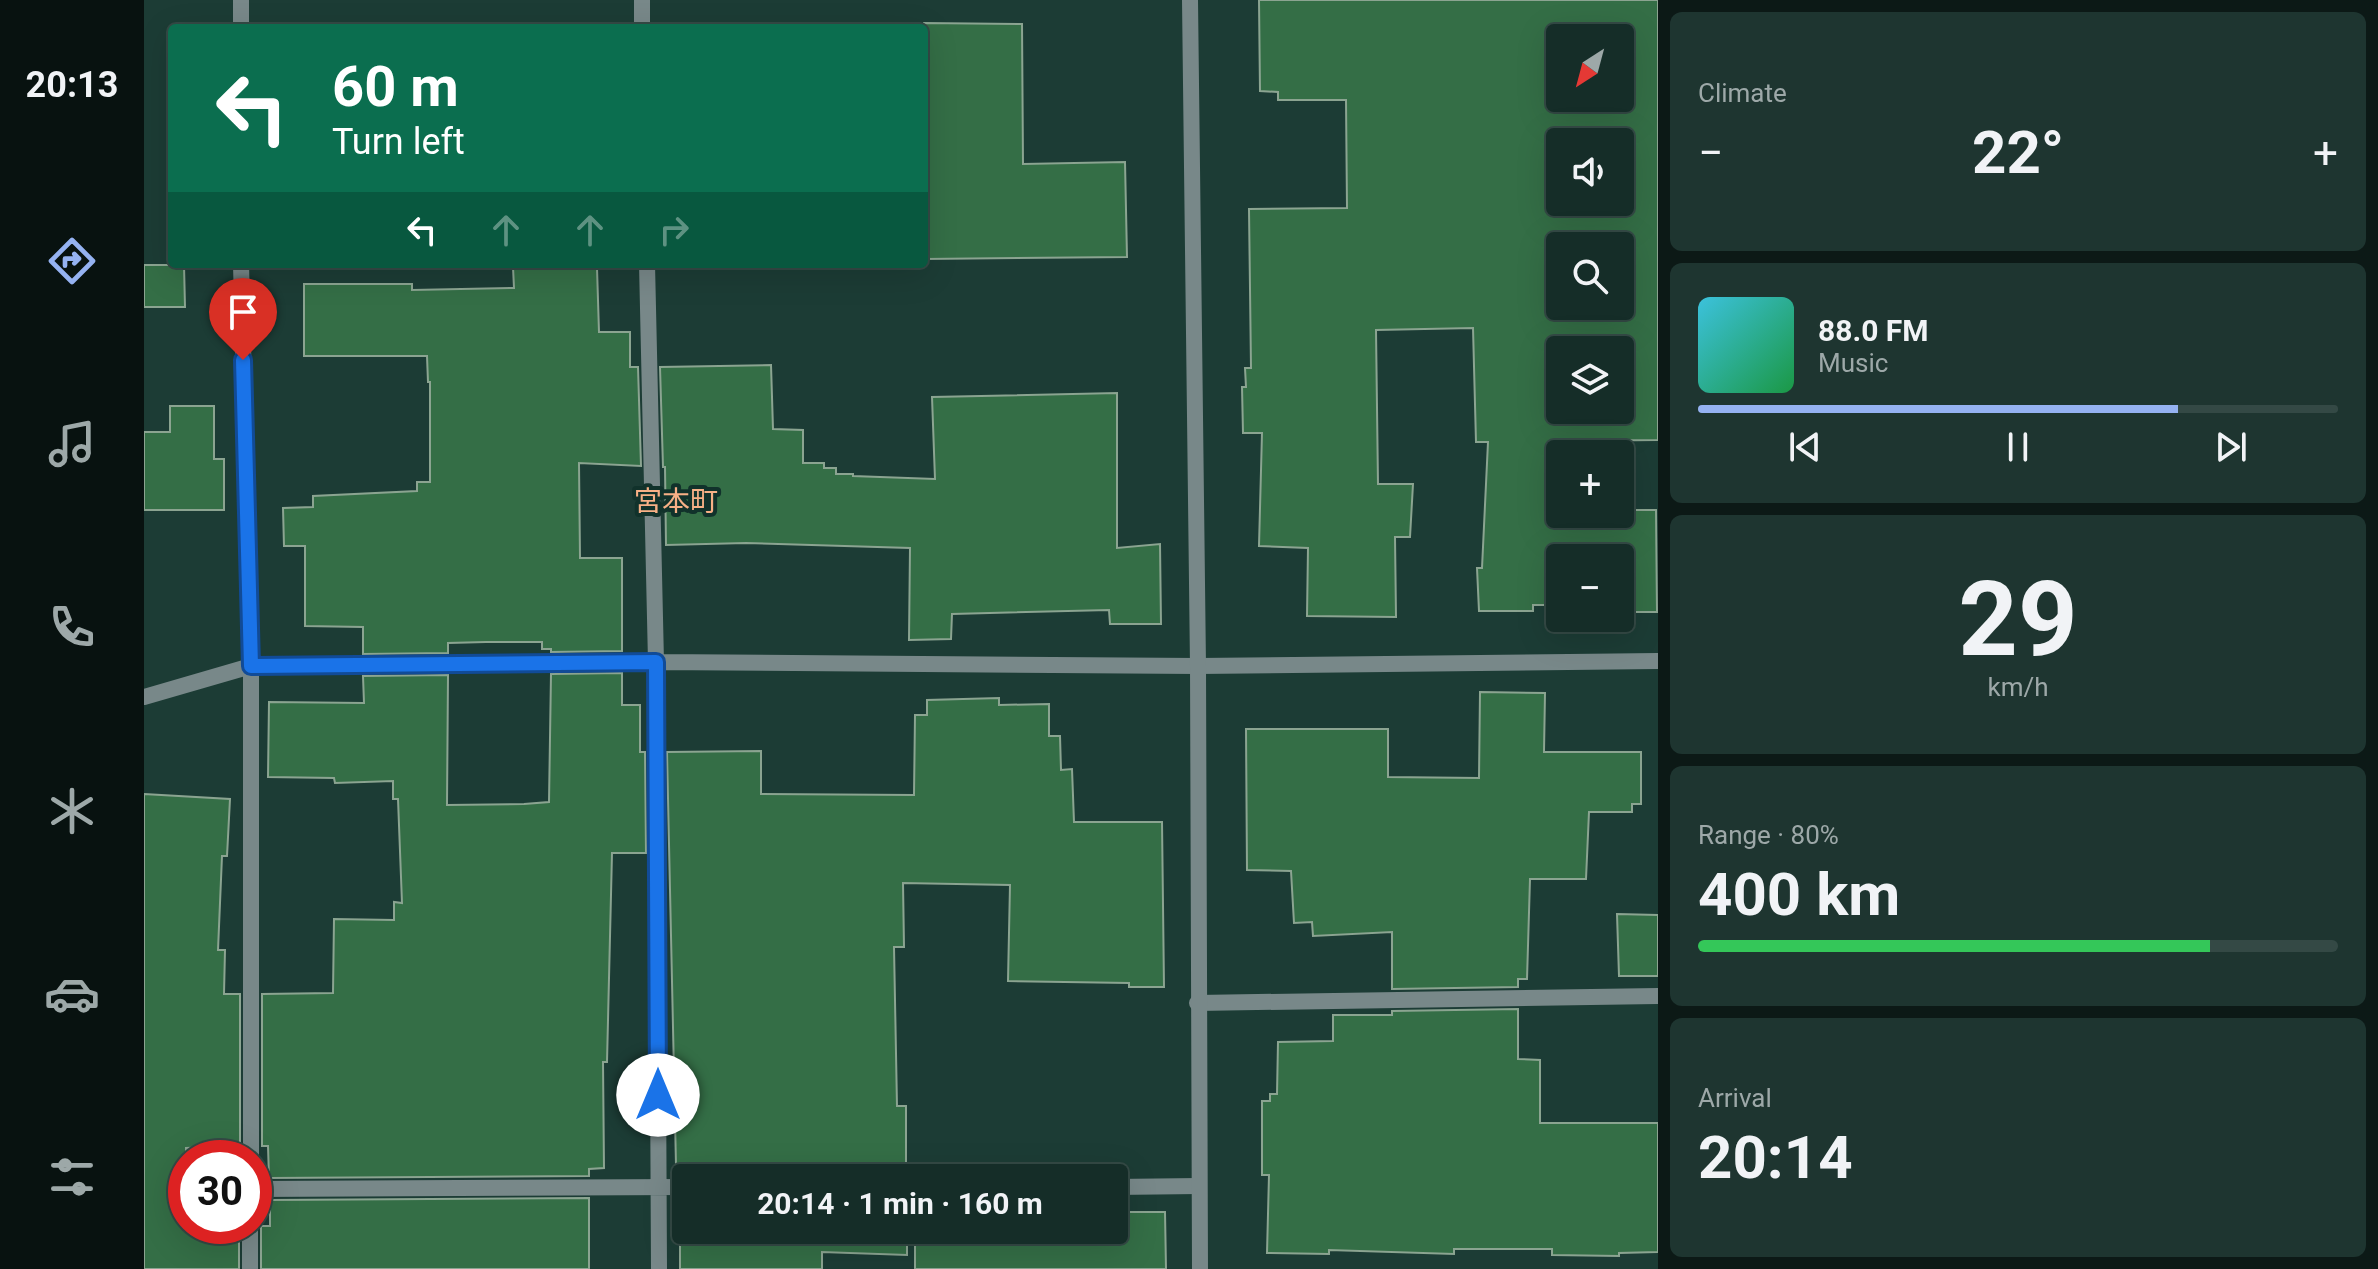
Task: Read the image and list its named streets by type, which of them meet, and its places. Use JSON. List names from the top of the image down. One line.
{"districts":["宮本町"],"north":"bottom left","page":{"tabs":"20:13","tile":["Climate",["29","km/h"],["Range · 80%","400 km"],["Arrival","20:14"]],"map_buttons":["+","−"],"turn":["60 m","Turn left"],"heat":["−","22°","+"],"song":["88.0 FM","Music"],"limit":"30","trip":"20:14 · 1 min · 160 m"}}
